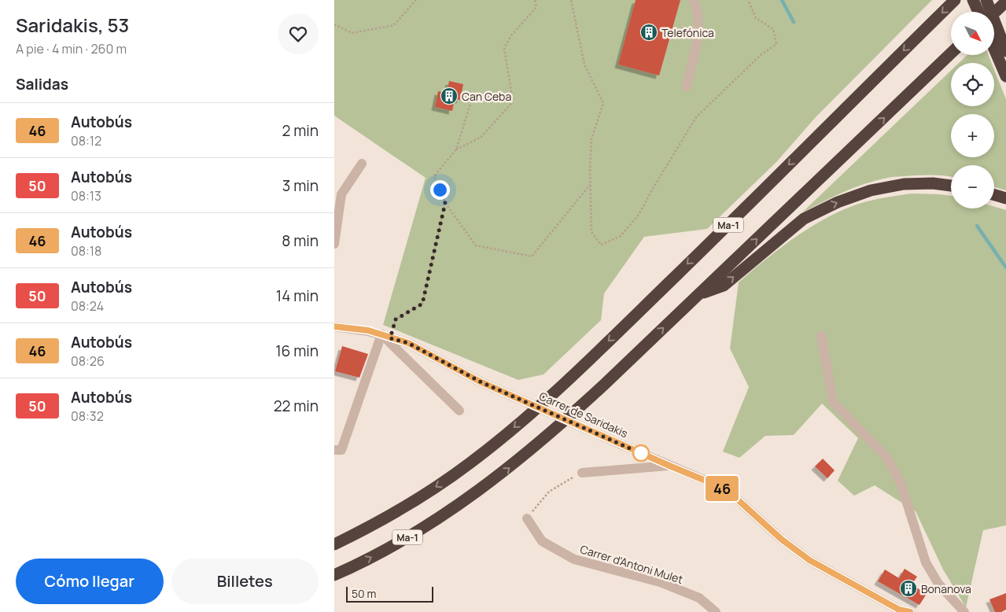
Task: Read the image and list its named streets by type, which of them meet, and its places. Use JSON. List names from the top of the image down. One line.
{"streets":{"highway":["Ma-1"],"street":["Carrer de Saridakis","Carrer d'Antoni Mulet"]},"places":{"building":["Telefónica","Can Ceba","Bonanova"]},"lines":["bus line 46"],"scale_bar":"50 m","north":"bottom right","page":{"heading":[["Saridakis, 53","A pie · 4 min · 260 m"],"Salidas"],"on_map":"46","map_buttons":["+","−"],"list":[{"mark":"46","name":"Autobús","note":"08:12","value":"2 min"},{"mark":"50","name":"Autobús","note":"08:13","value":"3 min"},{"mark":"46","name":"Autobús","note":"08:18","value":"8 min"},{"mark":"50","name":"Autobús","note":"08:24","value":"14 min"},{"mark":"46","name":"Autobús","note":"08:26","value":"16 min"},{"mark":"50","name":"Autobús","note":"08:32","value":"22 min"}],"buttons":["Cómo llegar","Billetes"],"scale":"50 m"}}
